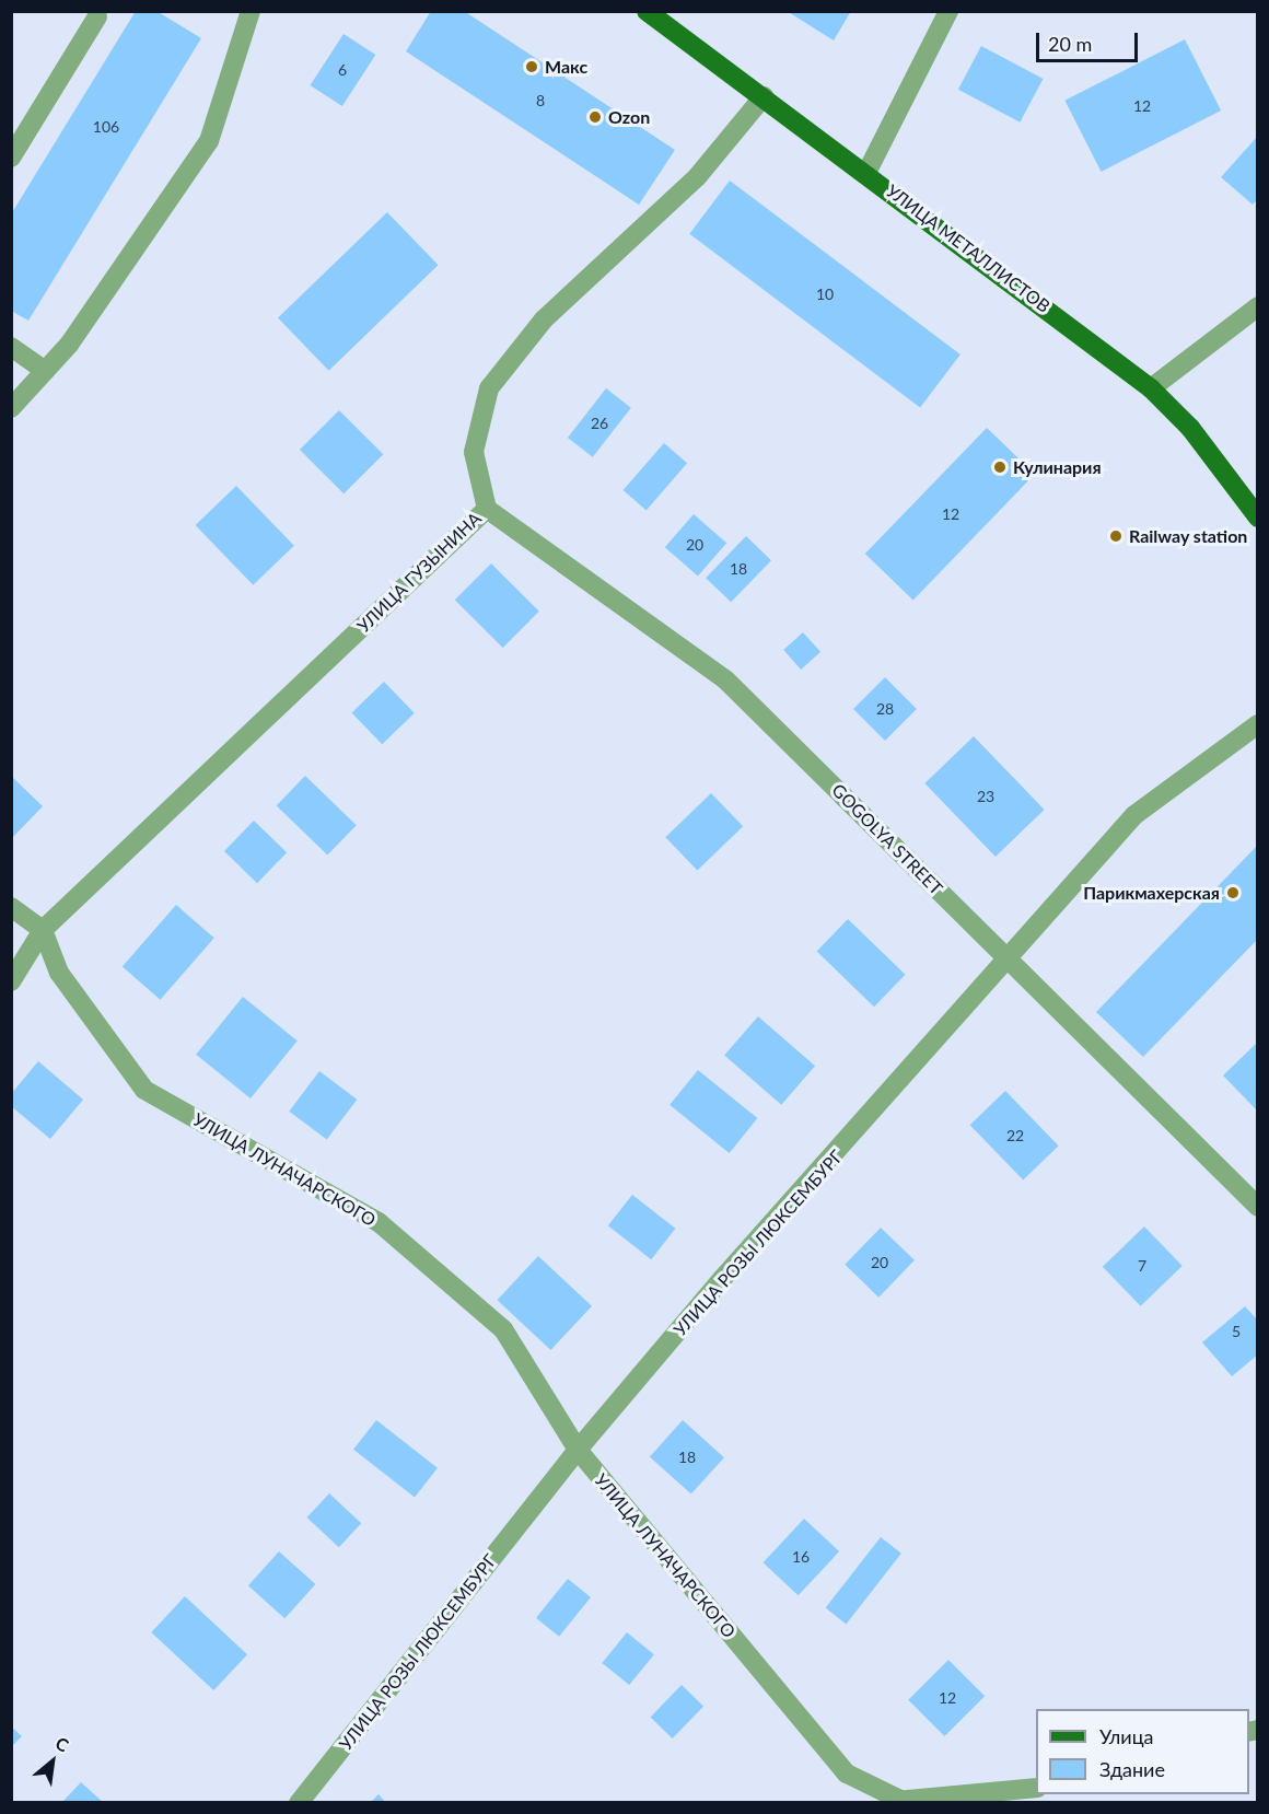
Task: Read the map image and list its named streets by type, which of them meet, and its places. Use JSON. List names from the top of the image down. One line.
{"streets":{"main road":["УЛИЦА МЕТАЛЛИСТОВ"],"street":["УЛИЦА ГУЗЫНИНА","GOGOLYA STREET","УЛИЦА ЛУНАЧАРСКОГО","УЛИЦА РОЗЫ ЛЮКСЕМБУРГ"]},"crossings":[["УЛИЦА МЕТАЛЛИСТОВ","УЛИЦА ГУЗЫНИНА"],["УЛИЦА ГУЗЫНИНА","GOGOLYA STREET"],["УЛИЦА ГУЗЫНИНА","УЛИЦА ЛУНАЧАРСКОГО"],["GOGOLYA STREET","УЛИЦА РОЗЫ ЛЮКСЕМБУРГ"],["УЛИЦА ЛУНАЧАРСКОГО","УЛИЦА РОЗЫ ЛЮКСЕМБУРГ"]],"places":["Макс","Ozon","Кулинария","Railway station","Парикмахерская"],"house_numbers":["6","8","12","106","10","26","12","20","18","28","23","22","20","7","5","18","16","12"],"legend":["Улица","Здание"],"scale_bar":"20 m","north":"top right"}
